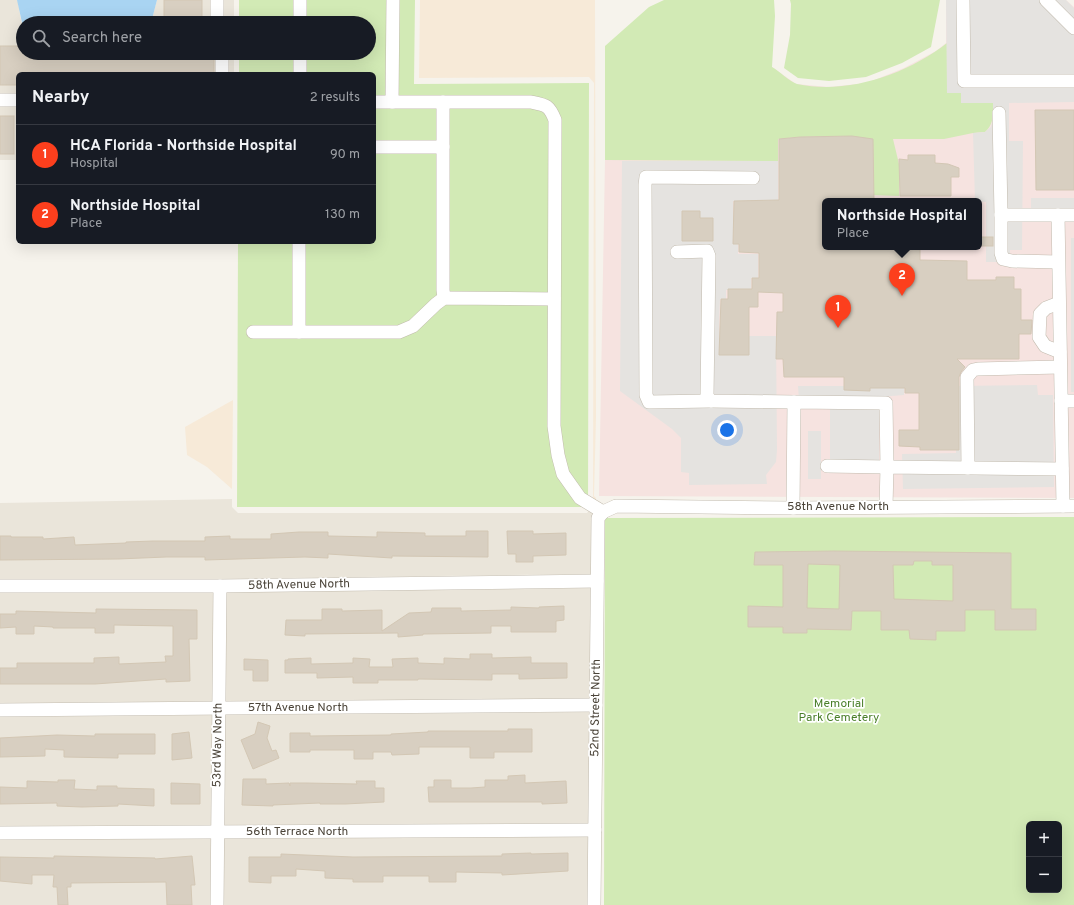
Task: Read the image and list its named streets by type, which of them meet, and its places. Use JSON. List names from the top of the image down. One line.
{"streets":{"street":["58th Avenue North","57th Avenue North","52nd Street North","53rd Way North","56th Terrace North"]},"crossings":[["58th Avenue North","52nd Street North"],["58th Avenue North","53rd Way North"],["57th Avenue North","52nd Street North"],["57th Avenue North","53rd Way North"],["52nd Street North","56th Terrace North"],["53rd Way North","56th Terrace North"]],"parks":["Memorial Park Cemetery"],"page":{"search":"Search here","heading":["Nearby","2 results"],"list":[{"mark":"1","name":"HCA Florida - Northside Hospital","note":"Hospital","value":"90 m"},{"mark":"2","name":"Northside Hospital","note":"Place","value":"130 m"}],"popup":["Northside Hospital","Place"],"pins":["2","1"],"map_buttons":["+","−"]}}
